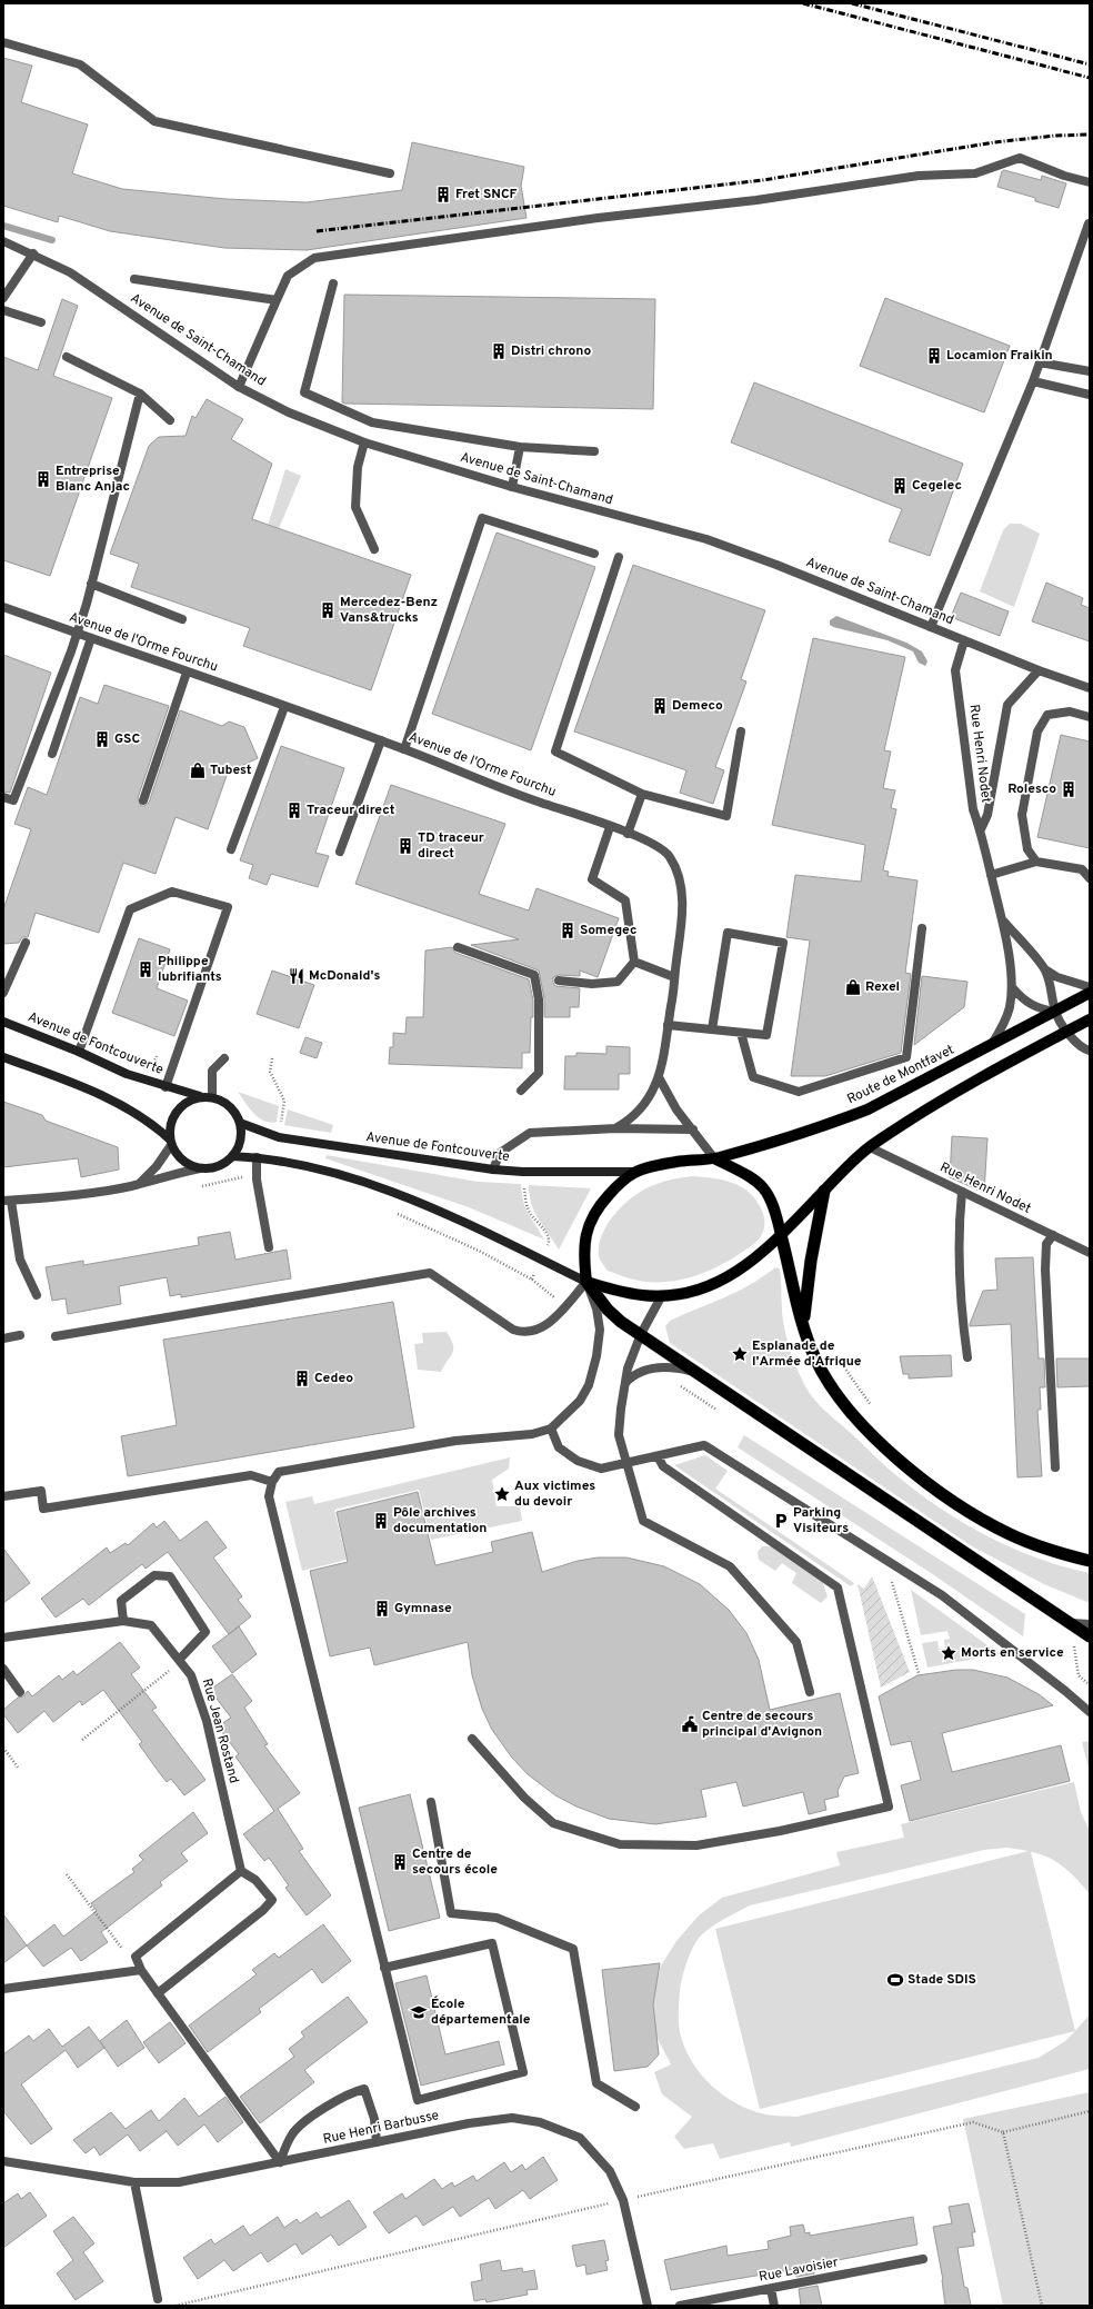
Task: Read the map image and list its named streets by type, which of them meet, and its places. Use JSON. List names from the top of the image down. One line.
{"streets":{"main road":["Avenue de Fontcouverte","Route de Montfavet"],"street":["Avenue de Saint-Chamand","Avenue de l'Orme Fourchu","Rue Henri Nodet","Rue Jean Rostand","Rue Henri Barbusse","Rue Lavoisier"]},"crossings":[["Avenue de Saint-Chamand","Rue Henri Nodet"],["Rue Henri Nodet","Route de Montfavet"],["Avenue de Fontcouverte","Route de Montfavet"]],"places":{"building":["Fret SNCF","Distri chrono","Locamion Fraikin","Entreprise Blanc Anjac","Cegelec","Mercedez-Benz Vans&trucks","Demeco","GSC","Rolesco","Traceur direct","TD traceur direct","Somegec","Philippe lubrifiants","Cedeo","Pôle archives documentation","Gymnase","Centre de secours école"],"shop":["Tubest","Rexel"],"restaurant":["McDonald's"],"place":["Esplanade de l'Armée d'Afrique","Aux victimes du devoir","Morts en service"],"parking":["Parking Visiteurs"],"public building":["Centre de secours principal d'Avignon"],"sports":["Stade SDIS"],"school or university":["École départementale"]}}
